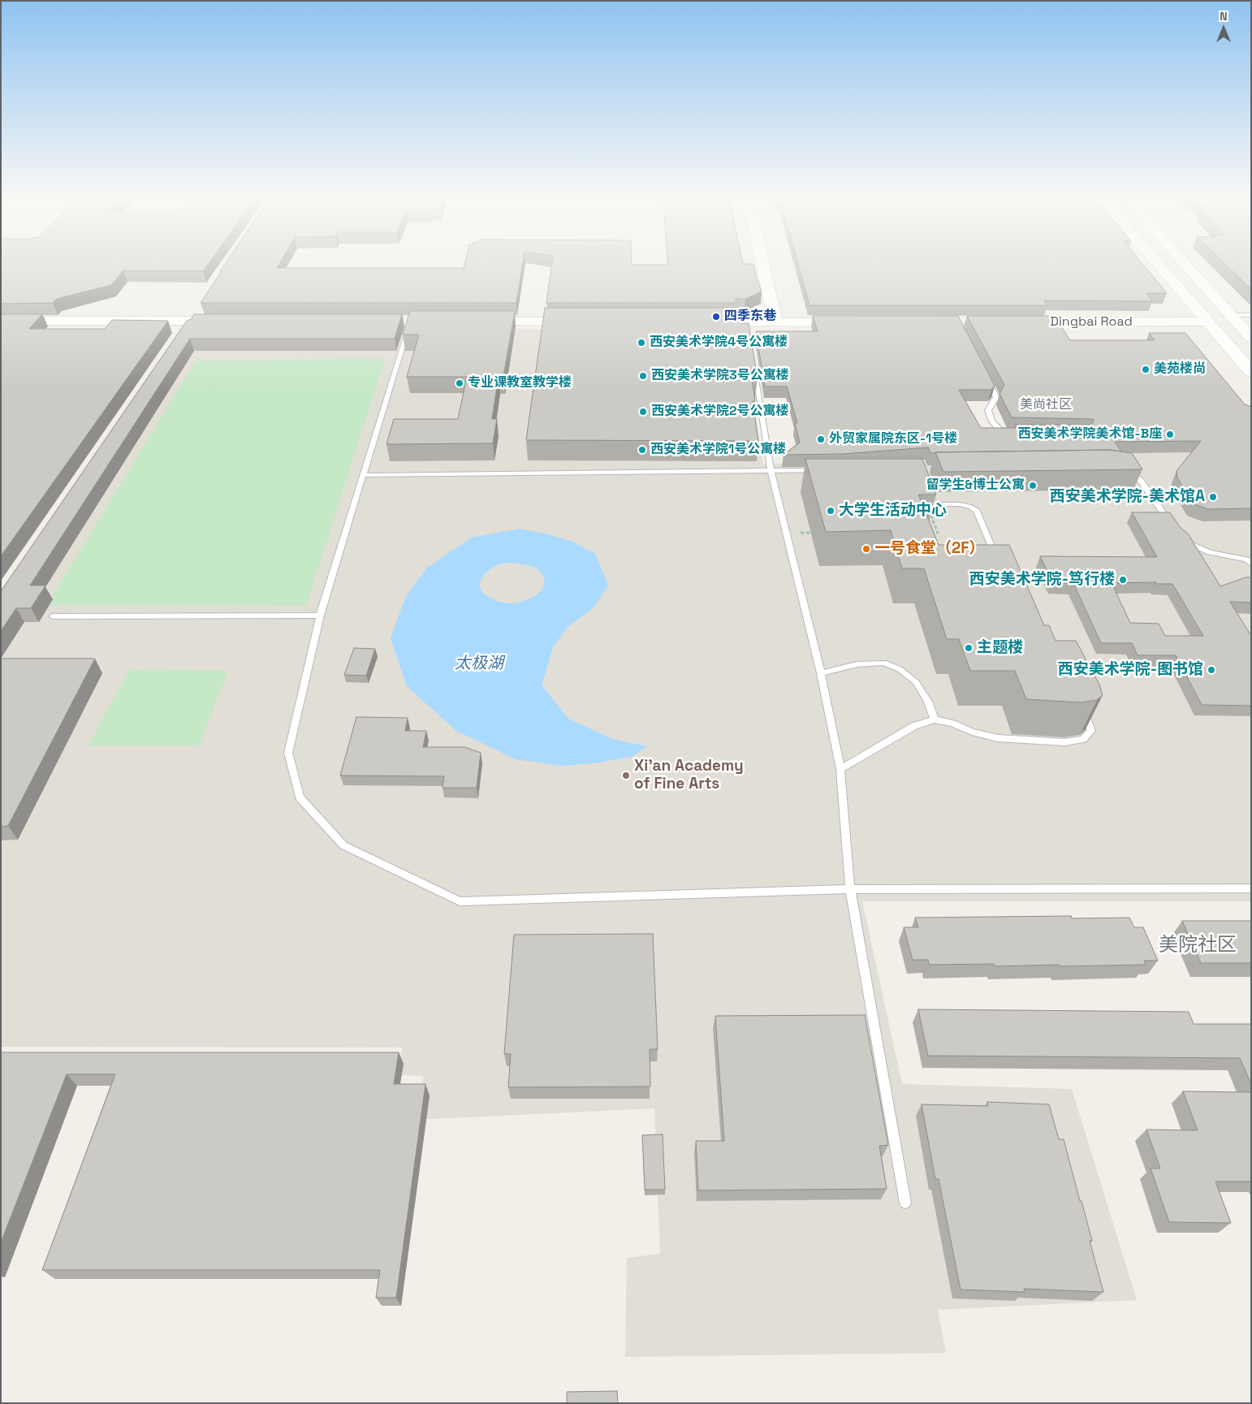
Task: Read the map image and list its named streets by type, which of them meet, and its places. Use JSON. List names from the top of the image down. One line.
{"streets":{"street":["Dingbai Road"]},"districts":["美尚社区","美院社区"],"water":["太极湖"],"places":["四季东巷","西安美术学院4号公寓楼","美苑楼尚","西安美术学院3号公寓楼","专业课教室教学楼","西安美术学院2号公寓楼","西安美术学院美术馆-B座","外贸家属院东区-1号楼","西安美术学院1号公寓楼","留学生&博士公寓","西安美术学院-美术馆A","大学生活动中心","一号食堂（2F）","西安美术学院-笃行楼","主题楼","西安美术学院-图书馆","Xi'an Academy of Fine Arts"],"north":"top"}
